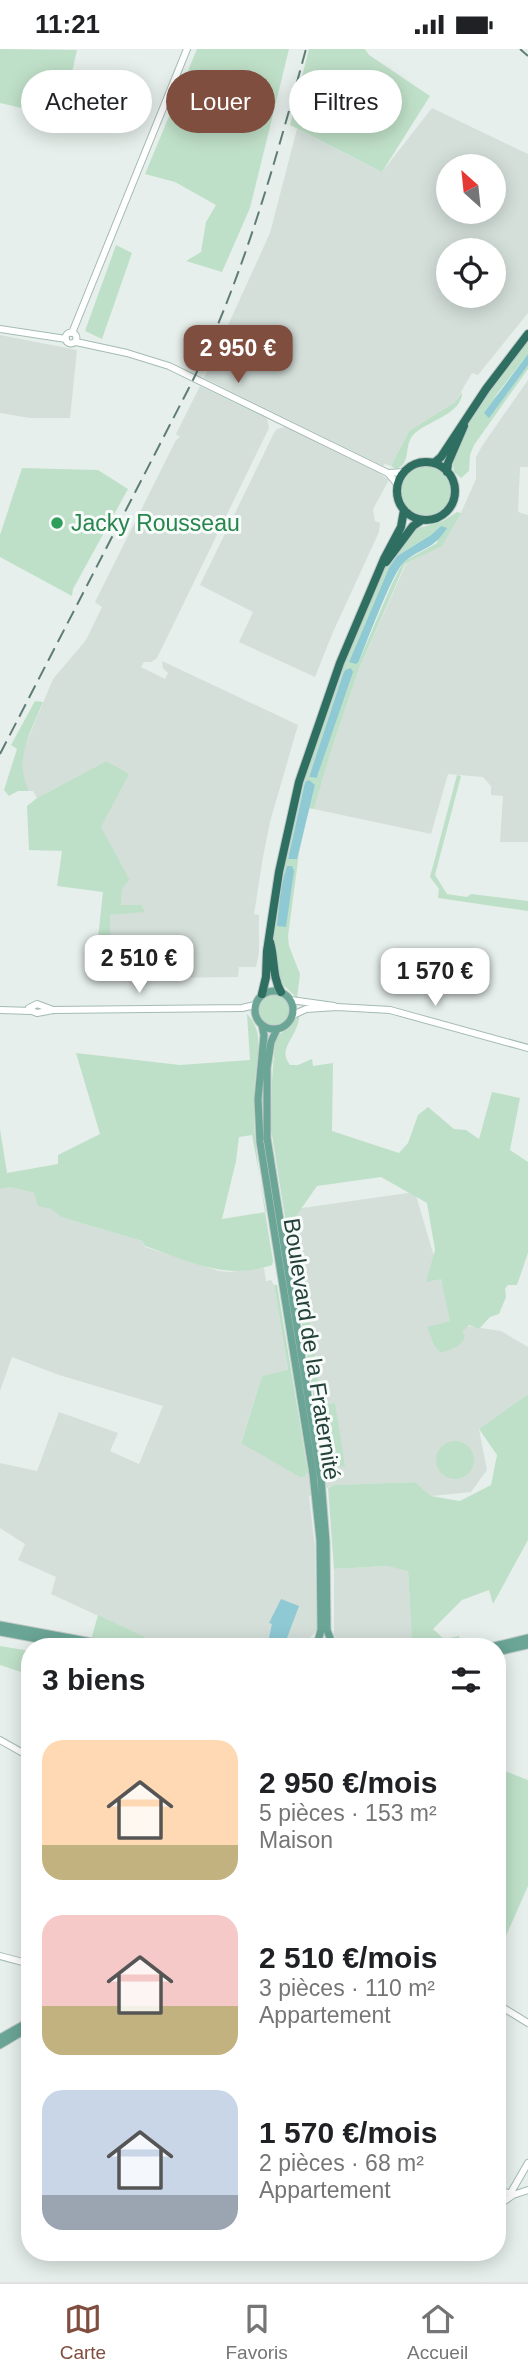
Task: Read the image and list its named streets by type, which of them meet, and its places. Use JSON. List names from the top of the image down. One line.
{"streets":{"main road":["Boulevard de la Fraternité"]},"places":["Jacky Rousseau"],"north":"top left","page":{"status":"11:21","chip":["Acheter","Louer","Filtres"],"price":["2 950 €","2 510 €","1 570 €"],"heading":"3 biens","list":[{"name":"2 950 €/mois","note":"5 pièces · 153 m² · Maison"},{"name":"2 510 €/mois","note":"3 pièces · 110 m² · Appartement"},{"name":"1 570 €/mois","note":"2 pièces · 68 m² · Appartement"}],"tabs":["Carte","Favoris","Accueil"]}}
